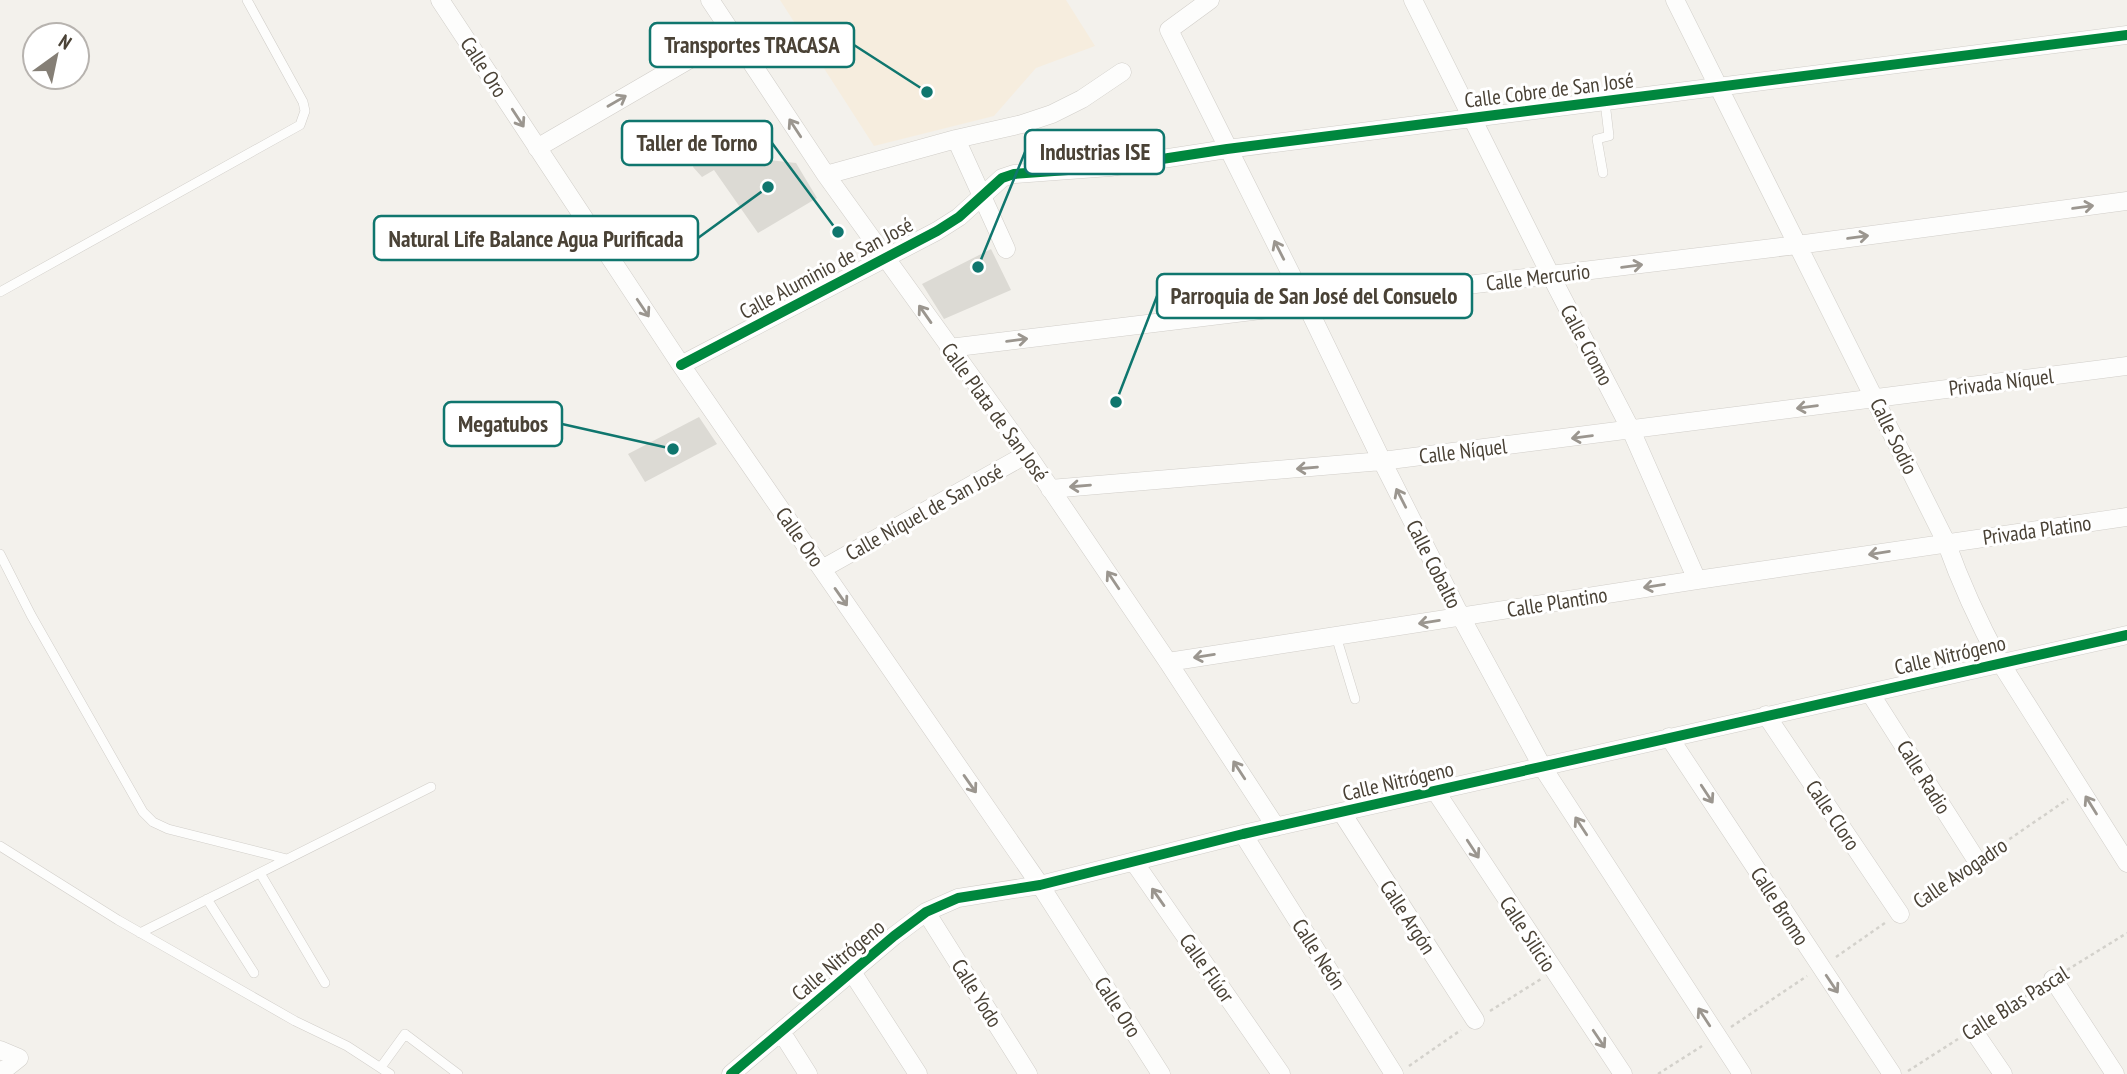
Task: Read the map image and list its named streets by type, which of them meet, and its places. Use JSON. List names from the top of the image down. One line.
{"streets":{"street":["Calle Oro","Calle Cobre de San José","Calle Aluminio de San José","Calle Mercurio","Calle Cromo","Privada Níquel","Calle Plata de San José","Calle Sodio","Calle Níquel","Calle Níquel de San José","Privada Platino","Calle Cobalto","Calle Plantino","Calle Nitrógeno","Calle Radio","Calle Cloro","Calle Bromo","Calle Argón","Calle Silicio","Calle Neón","Calle Flúor","Calle Yodo"],"path":["Calle Avogadro","Calle Blas Pascal"]},"crossings":[["Calle Oro","Calle Aluminio de San José"],["Calle Oro","Calle Níquel de San José"],["Calle Oro","Calle Nitrógeno"],["Calle Cobre de San José","Calle Aluminio de San José"],["Calle Cobre de San José","Calle Cromo"],["Calle Cobre de San José","Calle Sodio"],["Calle Cobre de San José","Calle Cobalto"],["Calle Aluminio de San José","Calle Plata de San José"],["Calle Mercurio","Calle Cromo"],["Calle Mercurio","Calle Plata de San José"],["Calle Mercurio","Calle Sodio"],["Calle Mercurio","Calle Cobalto"],["Calle Cromo","Calle Níquel"],["Calle Cromo","Calle Plantino"],["Privada Níquel","Calle Sodio"],["Privada Níquel","Calle Níquel"],["Calle Plata de San José","Calle Níquel"],["Calle Plata de San José","Calle Níquel de San José"],["Calle Plata de San José","Calle Plantino"],["Calle Plata de San José","Calle Nitrógeno"],["Calle Sodio","Calle Níquel"],["Calle Sodio","Privada Platino"],["Calle Sodio","Calle Plantino"],["Calle Sodio","Calle Nitrógeno"],["Calle Sodio","Calle Avogadro"],["Calle Níquel","Calle Cobalto"],["Privada Platino","Calle Plantino"],["Calle Cobalto","Calle Plantino"],["Calle Cobalto","Calle Nitrógeno"],["Calle Nitrógeno","Calle Radio"],["Calle Nitrógeno","Calle Cloro"],["Calle Nitrógeno","Calle Bromo"],["Calle Nitrógeno","Calle Argón"],["Calle Nitrógeno","Calle Silicio"],["Calle Nitrógeno","Calle Neón"],["Calle Nitrógeno","Calle Flúor"],["Calle Nitrógeno","Calle Yodo"],["Calle Radio","Calle Avogadro"],["Calle Cloro","Calle Avogadro"]],"one_way":["Calle Oro","Calle Mercurio","Calle Plata de San José","Calle Níquel","Calle Cobalto","Calle Plantino","Calle Bromo","Calle Silicio","Calle Flúor"],"places":["Transportes TRACASA","Natural Life Balance Agua Purificada","Taller de Torno","Industrias ISE","Parroquia de San José del Consuelo","Megatubos"],"north":"top right"}
